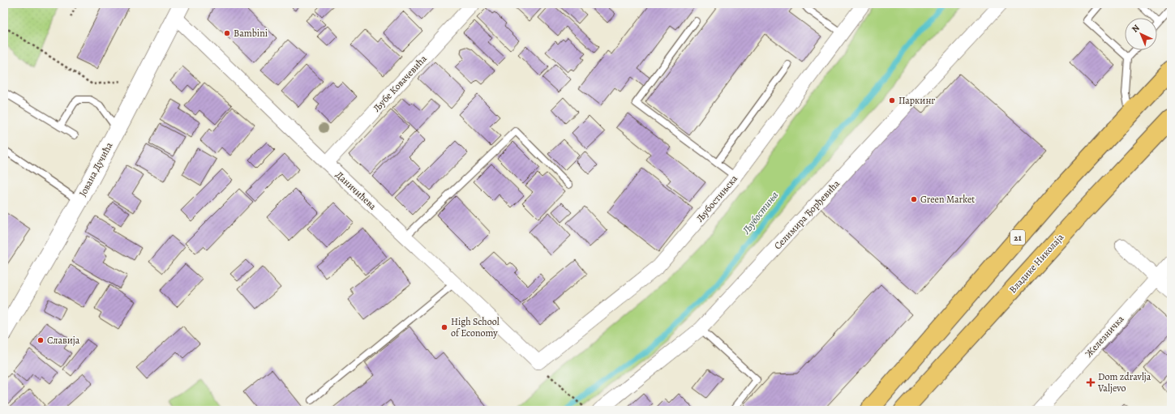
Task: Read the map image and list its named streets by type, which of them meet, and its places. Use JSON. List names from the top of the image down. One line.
{"streets":{"main road":["21","Владике Николаја"],"street":["Љубе Ковачевића","Јована Дучића","Даничићева","Љубостињска","Селимира Ђорђевића","Железничка"]},"crossings":[["Љубе Ковачевића","Даничићева"],["Јована Дучића","Даничићева"],["Даничићева","Љубостињска"]],"water":["Љубостиња"],"places":{"other":["Bambini","Паркинг","Green Market","High School of Economy","Славија"],"health":["Dom zdravlja Valjevo"]},"north":"top left"}
